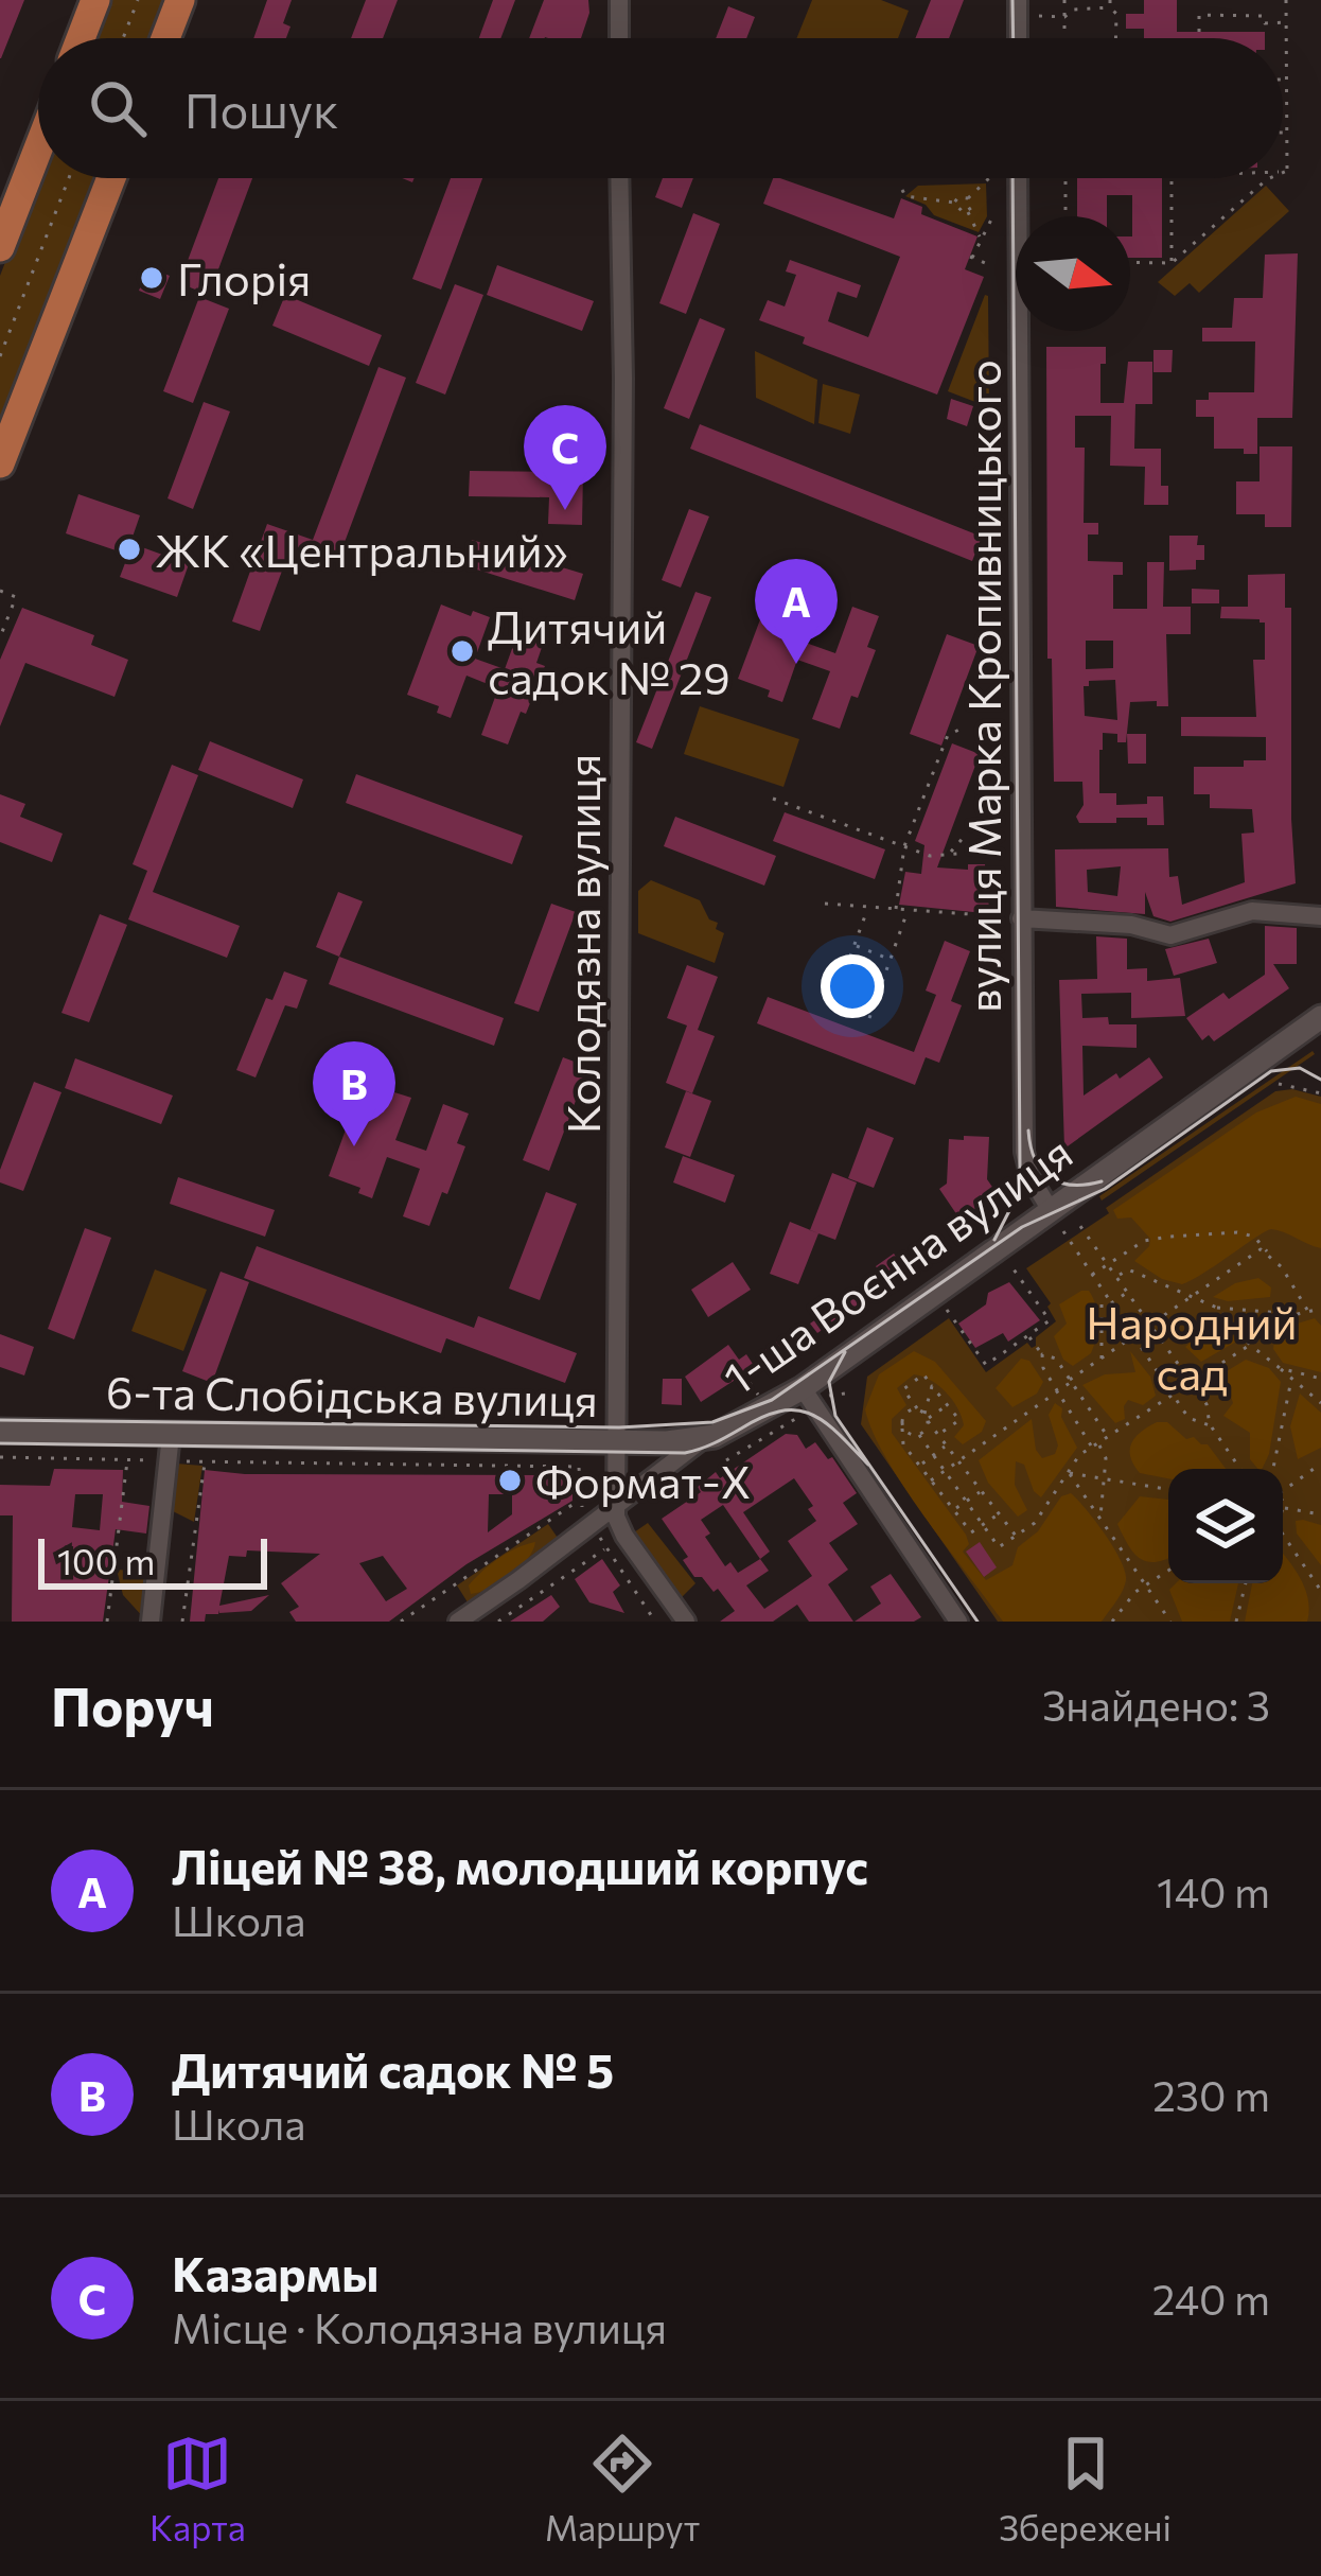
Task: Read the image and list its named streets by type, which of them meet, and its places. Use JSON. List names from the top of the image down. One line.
{"streets":{"street":["вулиця Марка Кропивницького","Колодязна вулиця","1-ша Воєнна вулиця","6-та Слобідська вулиця"]},"crossings":[["вулиця Марка Кропивницького","1-ша Воєнна вулиця"],["Колодязна вулиця","1-ша Воєнна вулиця"],["Колодязна вулиця","6-та Слобідська вулиця"],["1-ша Воєнна вулиця","6-та Слобідська вулиця"]],"parks":["Народний сад"],"places":["Глорія","ЖК «Центральний»","Дитячий садок № 29","Формат-X"],"scale_bar":"100 m","north":"right","page":{"search":"Пошук","pins":["C","A","B"],"scale":"100 m","heading":["Поруч","Знайдено: 3"],"list":[{"mark":"A","name":"Ліцей № 38, молодший корпус","note":"Школа","value":"140 m"},{"mark":"B","name":"Дитячий садок № 5","note":"Школа","value":"230 m"},{"mark":"C","name":"Казармы","note":"Місце · Колодязна вулиця","value":"240 m"}],"nav":["Карта","Маршрут","Збережені"]}}
